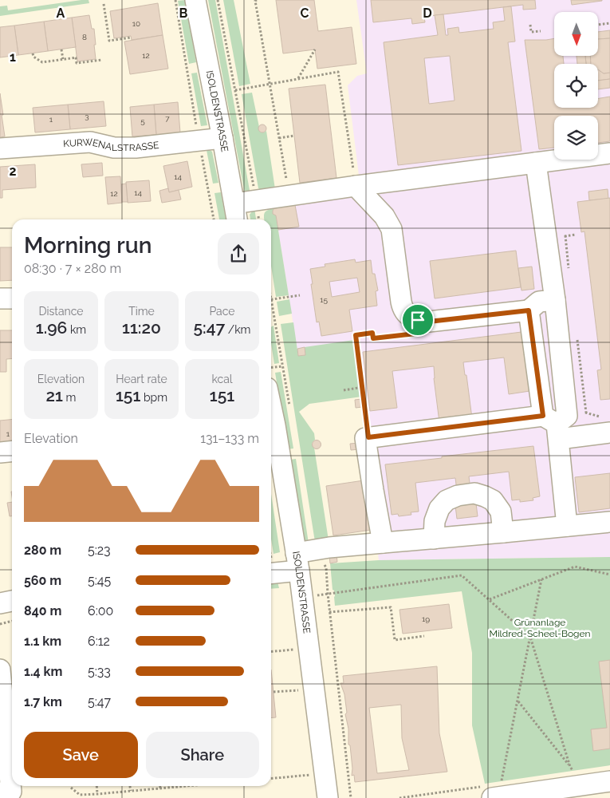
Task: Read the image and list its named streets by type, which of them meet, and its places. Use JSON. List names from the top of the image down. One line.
{"streets":{"street":["ISOLDENSTRASSE","KURWENALSTRASSE"]},"crossings":[["ISOLDENSTRASSE","KURWENALSTRASSE"]],"parks":["Grünanlage Mildred-Scheel-Bogen"],"house_numbers":["10","8","12","3","7","1","5","14","14","12","15","1","19"],"north":"bottom","page":{"heading":["Morning run","08:30 · 7 × 280 m"],"stats":[["Distance","1.96 km"],["Time","11:20"],["Pace","5:47 /km"],["Elevation","21 m"],["Heart rate","151 bpm"],["kcal","151"]],"chart":["Elevation","131–133 m"],"list":[{"name":"280 m","note":"5:23"},{"name":"560 m","note":"5:45"},{"name":"840 m","note":"6:00"},{"name":"1.1 km","note":"6:12"},{"name":"1.4 km","note":"5:33"},{"name":"1.7 km","note":"5:47"}],"buttons":["Save","Share"]},"grid":{"columns":["A","B","C","D"],"rows":["1","2"]}}
